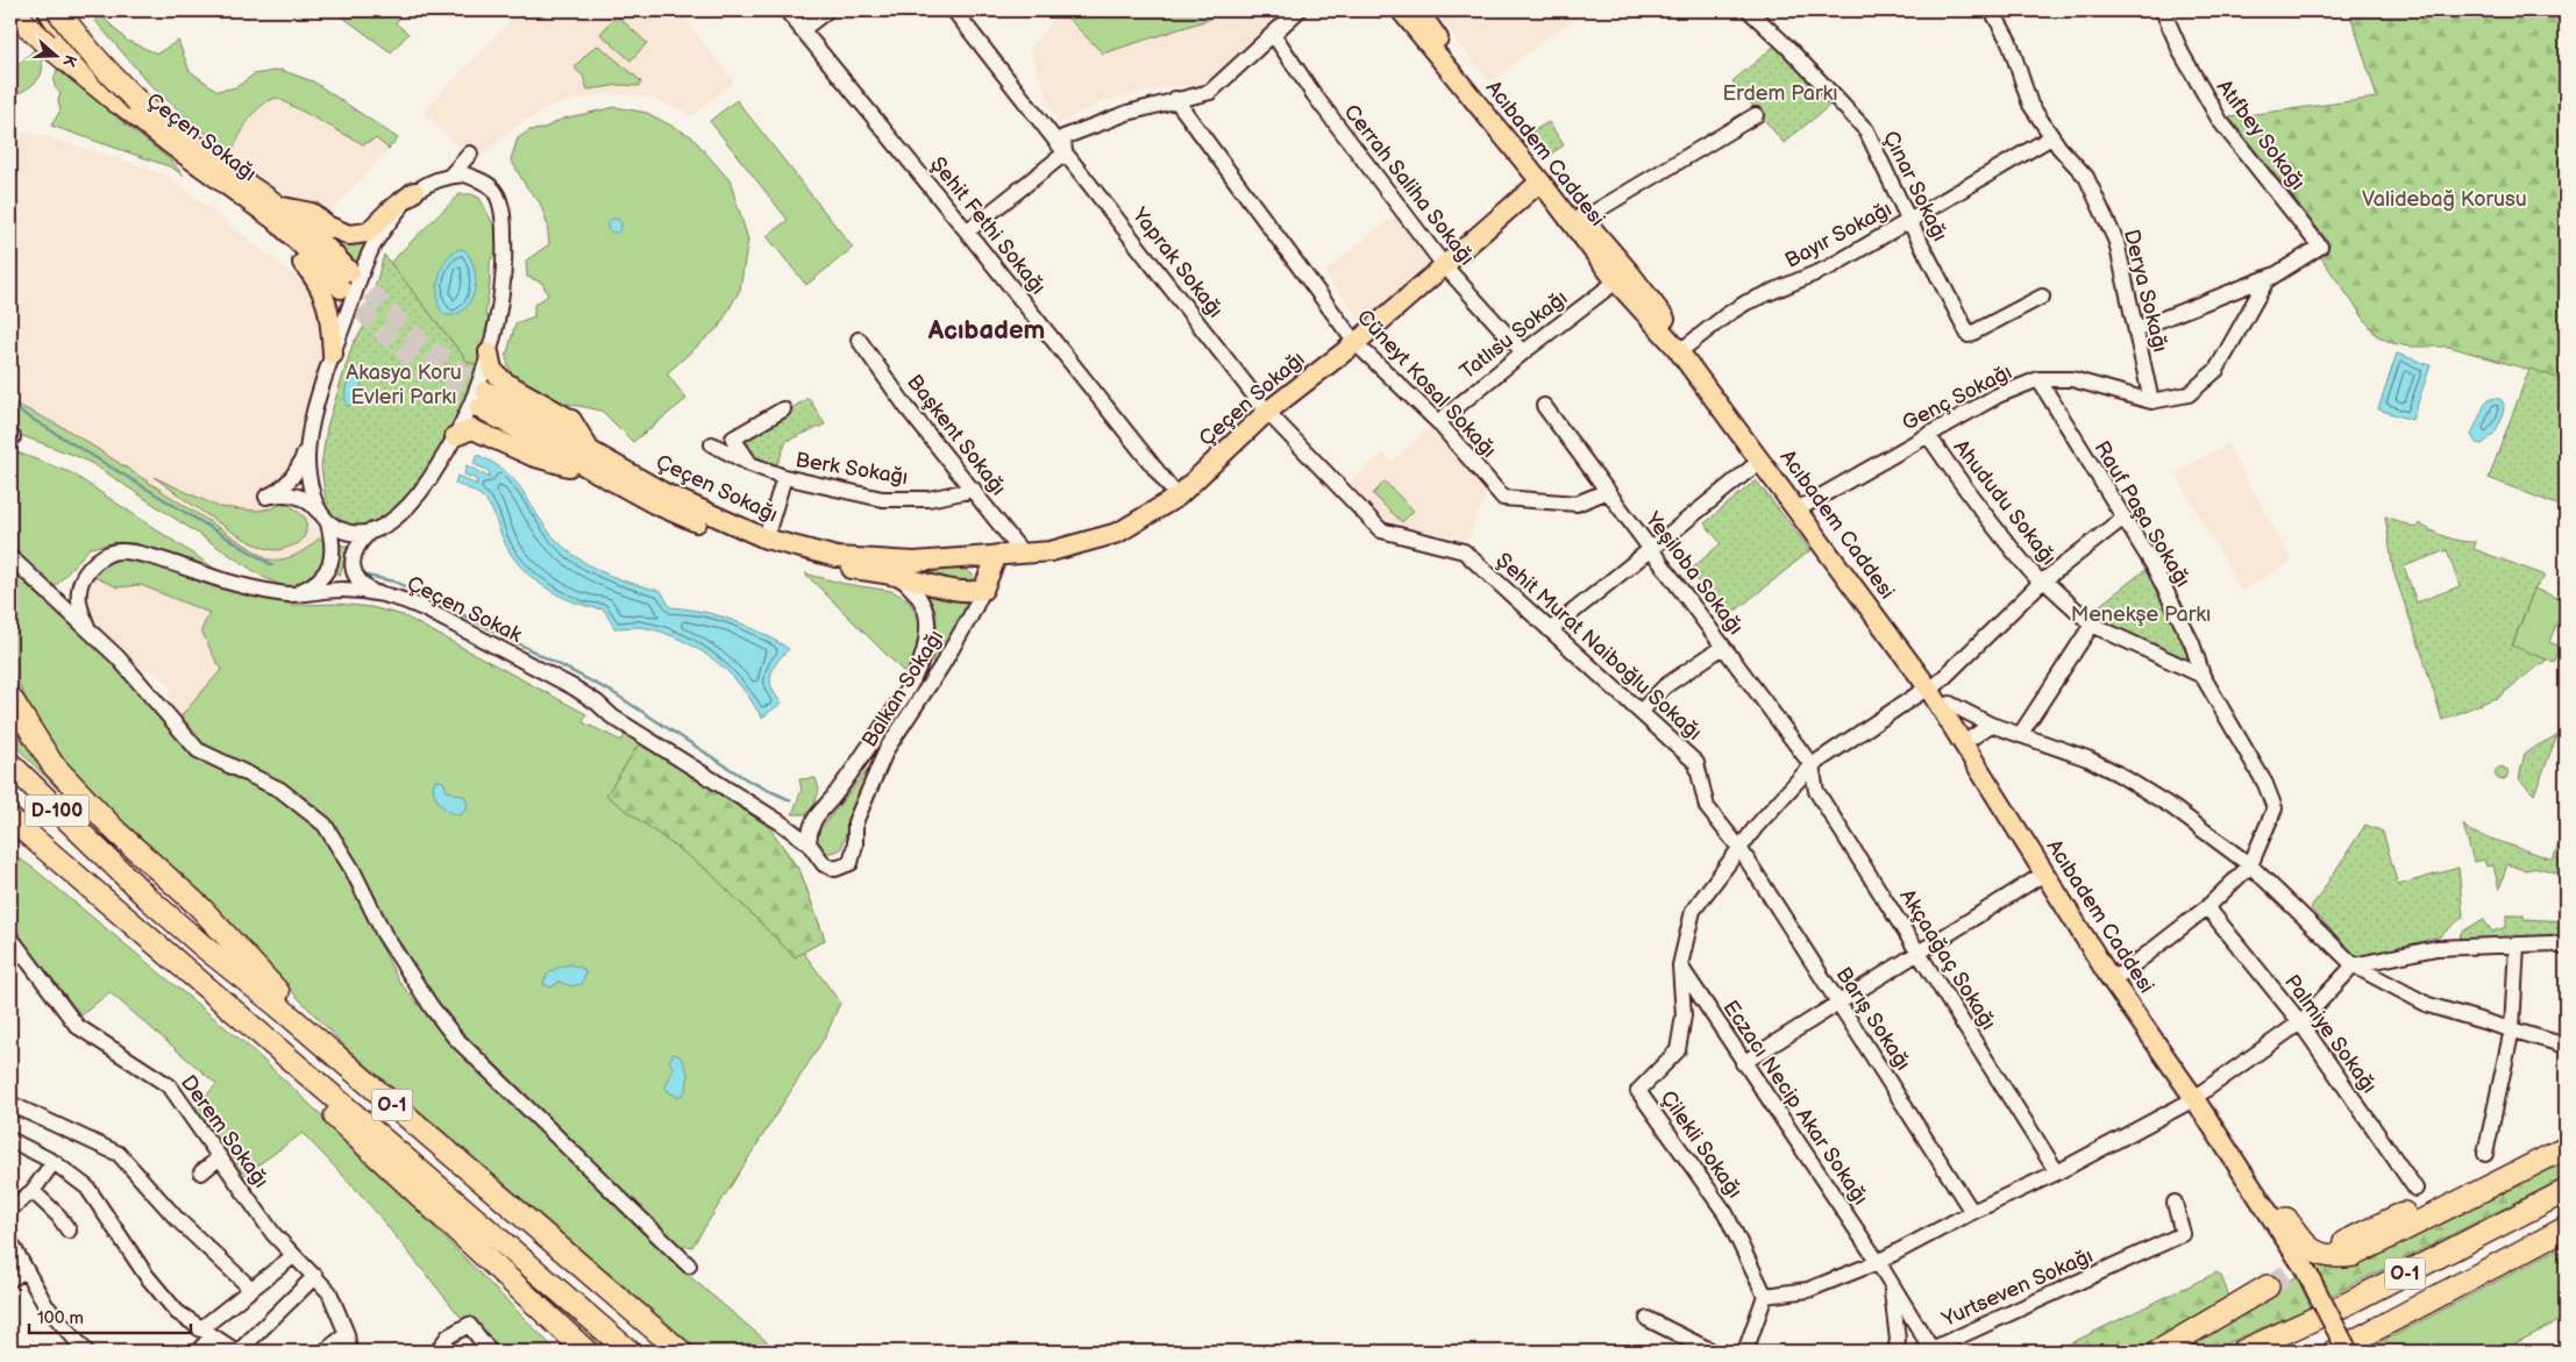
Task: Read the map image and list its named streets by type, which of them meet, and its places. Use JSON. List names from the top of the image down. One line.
{"streets":{"highway":["D-100","O-1"],"main road":["Çeçen Sokağı","Acıbadem Caddesi"],"street":["Atıfbey Sokağı","Cerrah Saliha Sokağı","Çınar Sokağı","Şehit Fethi Sokağı","Bayır Sokağı","Yaprak Sokağı","Derya Sokağı","Tatlısu Sokağı","Cüneyt Kosal Sokağı","Genç Sokağı","Başkent Sokağı","Berk Sokağı","Ahududu Sokağı","Rauf Paşa Sokağı","Yeşiloba Sokağı","Çeçen Sokak","Şehit Murat Naiboğlu Sokağı","Balkan Sokağı","Akçaağaç Sokağı","Barış Sokağı","Palmiye Sokağı","Eczacı Necip Akar Sokağı","Derem Sokağı","Çilekli Sokağı","Yurtseven Sokağı"]},"crossings":[["Atıfbey Sokağı","Genç Sokağı"],["Çeçen Sokağı","Acıbadem Caddesi"],["Çeçen Sokağı","Cerrah Saliha Sokağı"],["Çeçen Sokağı","Şehit Fethi Sokağı"],["Çeçen Sokağı","Yaprak Sokağı"],["Çeçen Sokağı","Cüneyt Kosal Sokağı"],["Çeçen Sokağı","Başkent Sokağı"],["Çeçen Sokağı","Berk Sokağı"],["Çeçen Sokağı","Balkan Sokağı"],["Acıbadem Caddesi","Bayır Sokağı"],["Acıbadem Caddesi","Tatlısu Sokağı"],["Acıbadem Caddesi","Genç Sokağı"],["Acıbadem Caddesi","Rauf Paşa Sokağı"],["Cerrah Saliha Sokağı","Tatlısu Sokağı"],["Çınar Sokağı","Bayır Sokağı"],["Bayır Sokağı","Derya Sokağı"],["Yaprak Sokağı","Şehit Murat Naiboğlu Sokağı"],["Derya Sokağı","Genç Sokağı"],["Tatlısu Sokağı","Cüneyt Kosal Sokağı"],["Cüneyt Kosal Sokağı","Yeşiloba Sokağı"],["Genç Sokağı","Ahududu Sokağı"],["Genç Sokağı","Rauf Paşa Sokağı"],["Başkent Sokağı","Berk Sokağı"],["Ahududu Sokağı","Rauf Paşa Sokağı"],["Rauf Paşa Sokağı","Palmiye Sokağı"],["Yeşiloba Sokağı","Akçaağaç Sokağı"],["Çeçen Sokak","Balkan Sokağı"],["Şehit Murat Naiboğlu Sokağı","Barış Sokağı"],["D-100","O-1"],["Eczacı Necip Akar Sokağı","Çilekli Sokağı"],["Eczacı Necip Akar Sokağı","Yurtseven Sokağı"]],"districts":["Acıbadem"],"parks":["Erdem Parkı","Validebağ Korusu","Akasya Koru Evleri Parkı","Menekşe Parkı"],"scale_bar":"100 m","north":"right"}
